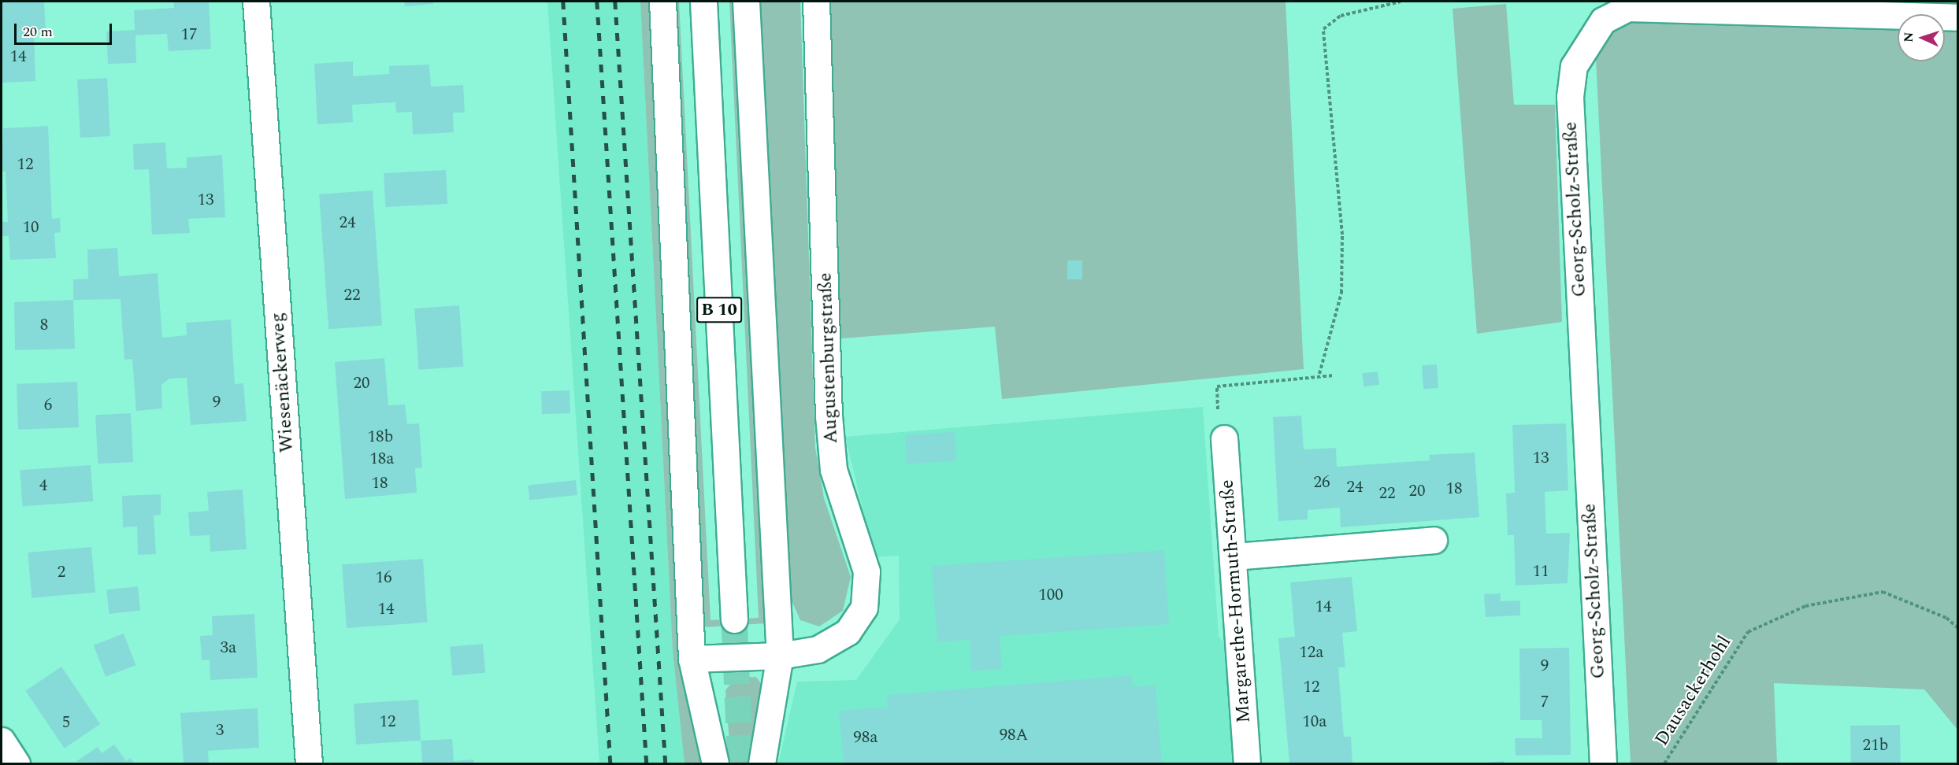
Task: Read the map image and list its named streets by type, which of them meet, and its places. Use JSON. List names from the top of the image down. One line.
{"streets":{"main road":["Georg-Scholz-Straße","B 10","Augustenburgstraße","Wiesenäckerweg","Margarethe-Hormuth-Straße"],"path":["Dausackerhohl"]},"house_numbers":["17","14","12","13","24","10","22","8","20","9","6","18b","13","18a","26","18","4","24","18","20","22","11","2","16","100","14","14","3a","12a","9","12","7","12","10a","5","3","98A","98a","21b"],"scale_bar":"20 m","north":"left"}
